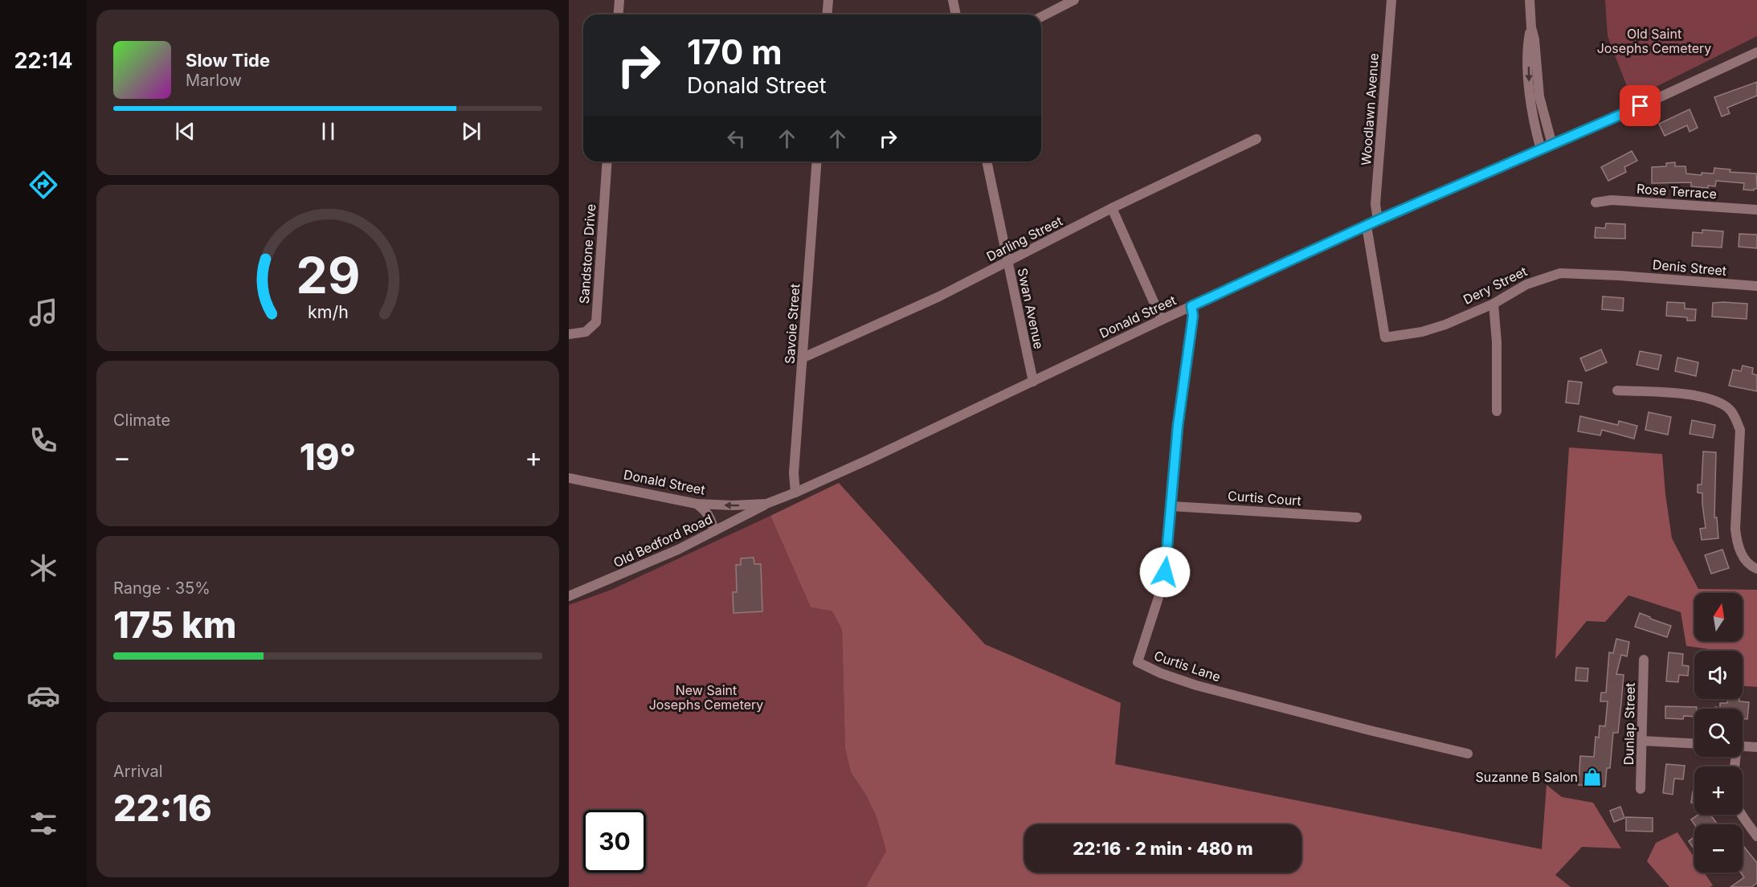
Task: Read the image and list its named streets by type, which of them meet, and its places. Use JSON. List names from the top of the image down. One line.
{"streets":{"street":["Woodlawn Avenue","Rose Terrace","Darling Street","Sandstone Drive","Denis Street","Dery Street","Swan Avenue","Donald Street","Savoie Street","Curtis Court","Old Bedford Road","Curtis Lane","Dunlap Street"]},"crossings":[["Woodlawn Avenue","Donald Street"],["Darling Street","Swan Avenue"],["Darling Street","Savoie Street"],["Denis Street","Dery Street"],["Dery Street","Donald Street"],["Swan Avenue","Donald Street"],["Donald Street","Savoie Street"],["Donald Street","Old Bedford Road"],["Donald Street","Curtis Lane"],["Curtis Court","Curtis Lane"]],"parks":["Old Saint Josephs Cemetery","New Saint Josephs Cemetery"],"places":{"shop":["Suzanne B Salon"]},"north":"top","page":{"tabs":"22:14","turn":["170 m","Donald Street"],"song":["Slow Tide","Marlow"],"tile":["Climate",["Range · 35%","175 km"],["Arrival","22:16"]],"heat":["−","19°","+"],"map_buttons":["+","−"],"limit":"30","trip":"22:16 · 2 min · 480 m","gauge":["29","km/h"]}}
